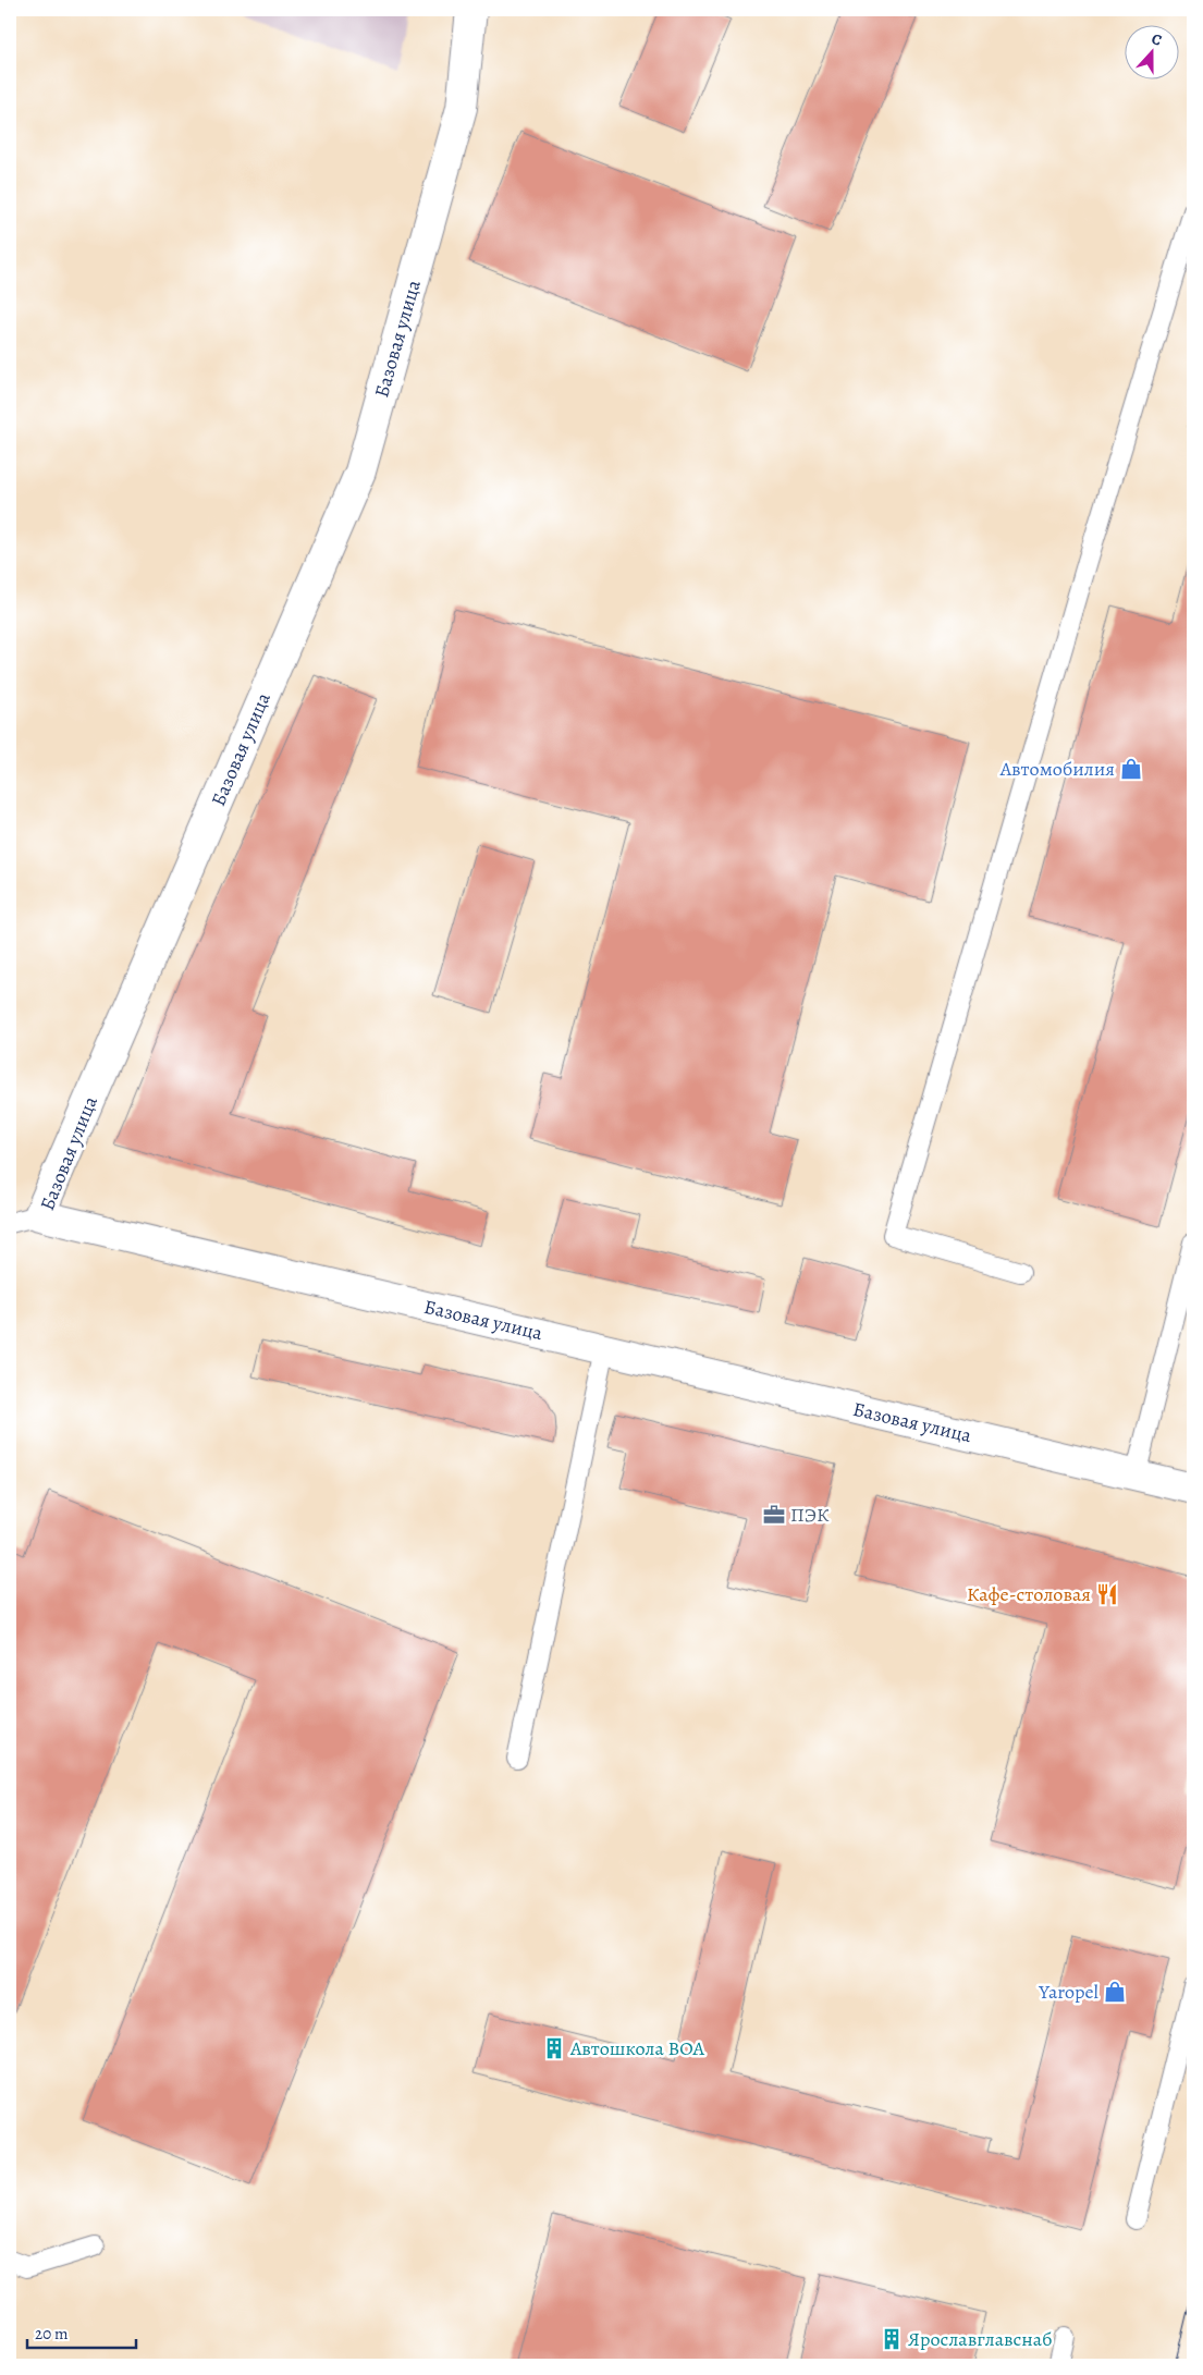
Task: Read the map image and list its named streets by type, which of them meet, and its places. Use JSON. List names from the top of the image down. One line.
{"streets":{"street":["Базовая улица"]},"places":{"shop":["Автомобилия","Yaropel"],"office":["ПЭК"],"restaurant":["Кафе-столовая"],"building":["Автошкола ВОА","Ярославглавснаб"]},"scale_bar":"20 m","north":"top"}
